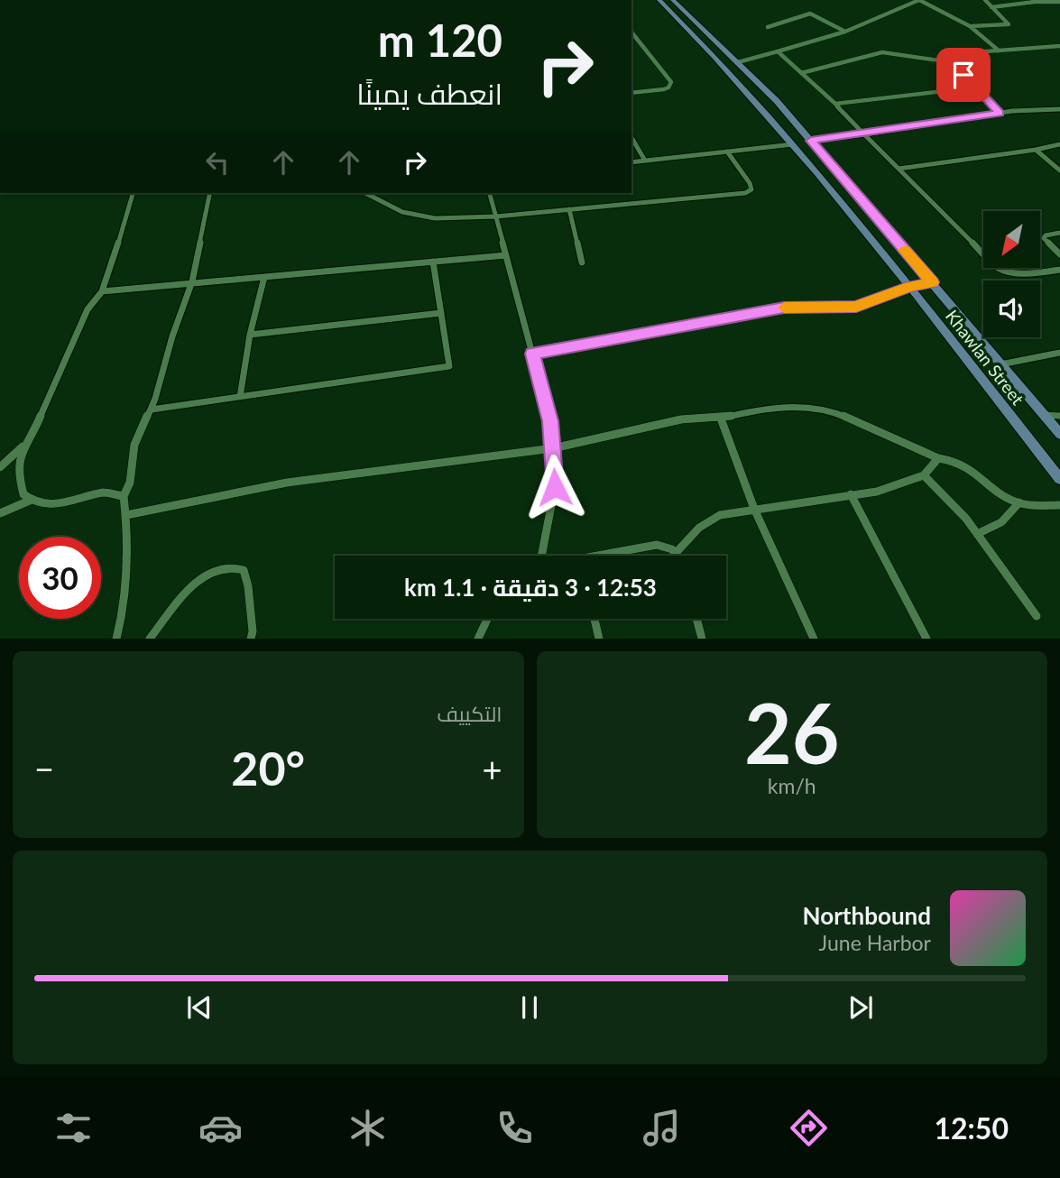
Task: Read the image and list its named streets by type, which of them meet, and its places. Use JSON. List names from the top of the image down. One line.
{"streets":{"main road":["Khawlan Street"]},"north":"bottom left","page":{"turn":["120 m","انعطف يمينًا"],"limit":"30","trip":"12:53 · 3 دقيقة · 1.1 km","tile":[["26","km/h"],"التكييف"],"heat":["−","20°","+"],"song":["Northbound","June Harbor"],"tabs":"12:50"}}
